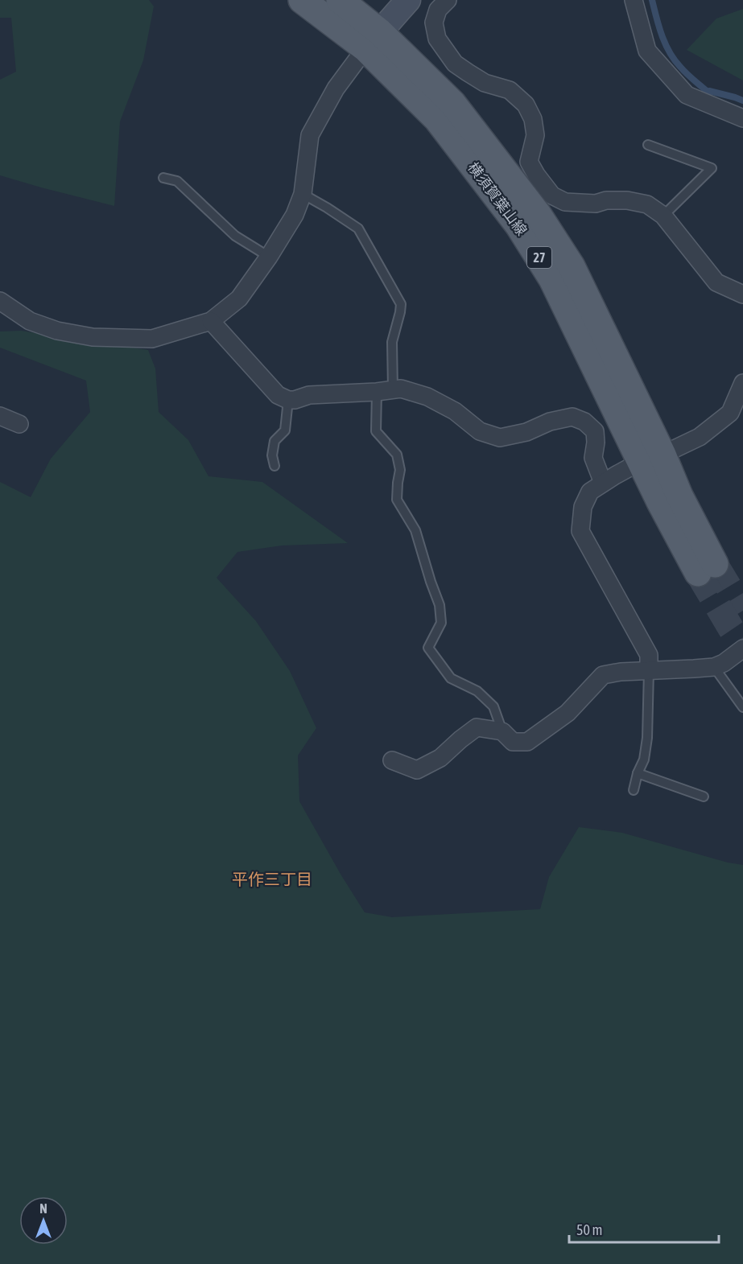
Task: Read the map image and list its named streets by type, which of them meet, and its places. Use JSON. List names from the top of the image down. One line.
{"streets":{"main road":["横須賀葉山線","27"]},"districts":["平作三丁目"],"scale_bar":"50 m","north":"top"}
